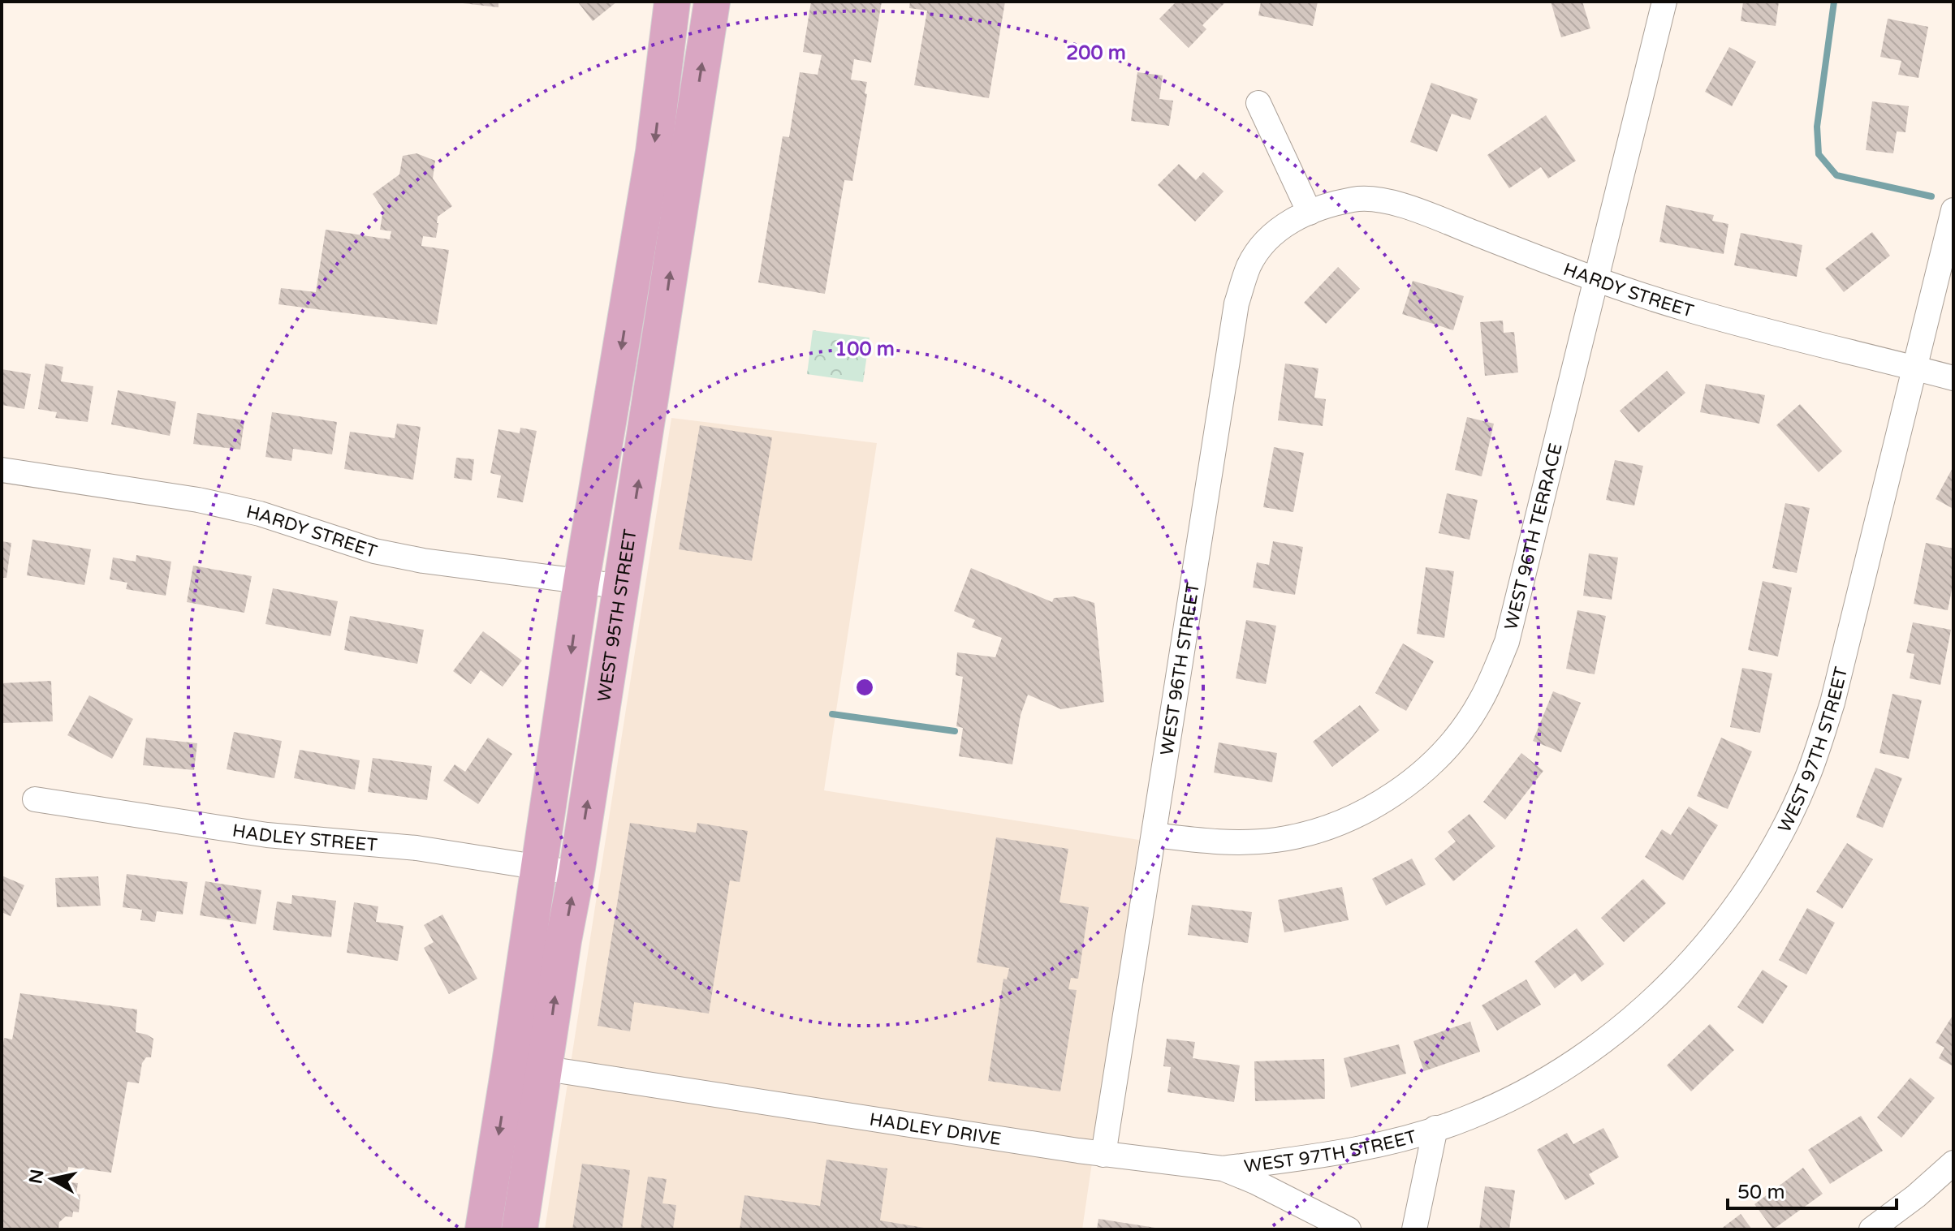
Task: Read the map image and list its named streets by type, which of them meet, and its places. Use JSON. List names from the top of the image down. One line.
{"streets":{"main road":["WEST 95TH STREET"],"street":["HARDY STREET","WEST 96TH TERRACE","WEST 96TH STREET","WEST 97TH STREET","HADLEY STREET","HADLEY DRIVE"]},"crossings":[["HARDY STREET","WEST 96TH TERRACE"],["HARDY STREET","WEST 95TH STREET"],["HARDY STREET","WEST 96TH STREET"],["HARDY STREET","WEST 97TH STREET"],["WEST 96TH TERRACE","WEST 96TH STREET"],["WEST 95TH STREET","HADLEY STREET"],["WEST 95TH STREET","HADLEY DRIVE"],["WEST 96TH STREET","HADLEY DRIVE"],["WEST 97TH STREET","HADLEY DRIVE"]],"scale_bar":"50 m","north":"left","rings":["200 m","100 m"]}
